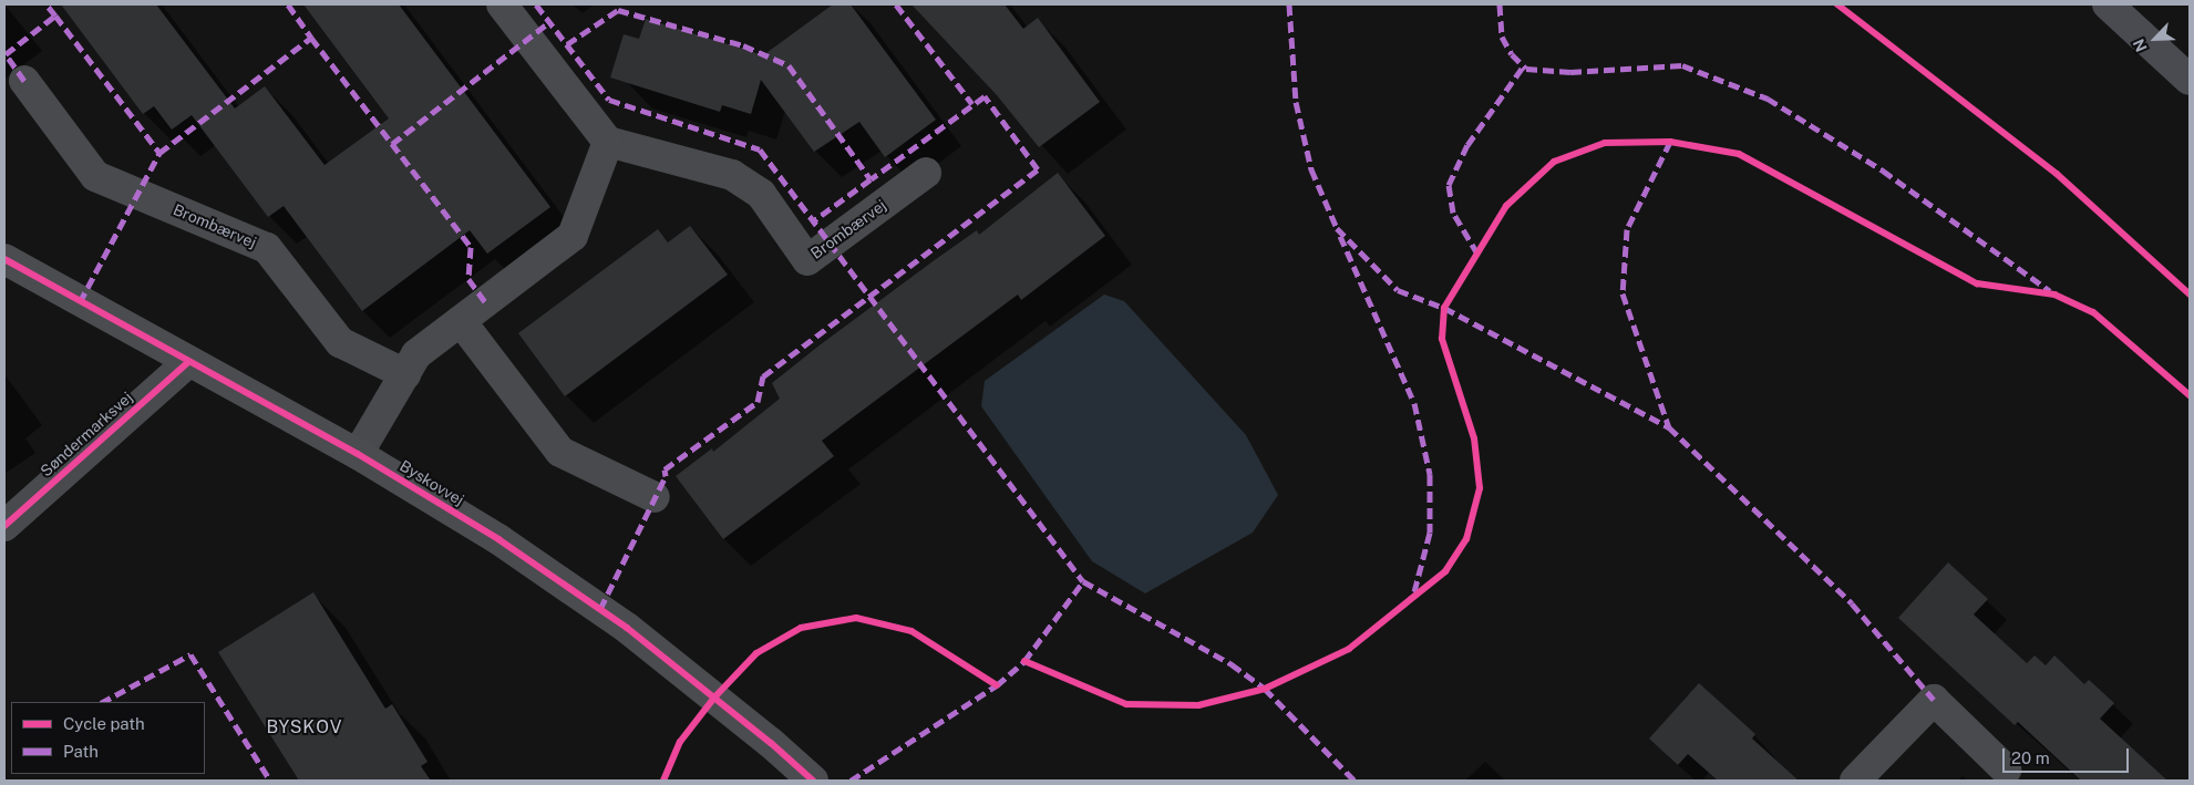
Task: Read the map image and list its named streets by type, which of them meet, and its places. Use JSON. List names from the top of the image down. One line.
{"streets":{"main road":["Byskovvej"],"street":["Brombærvej","Søndermarksvej"]},"crossings":[["Søndermarksvej","Byskovvej"]],"districts":["BYSKOV"],"legend":["Cycle path","Path"],"scale_bar":"20 m","north":"bottom left"}
